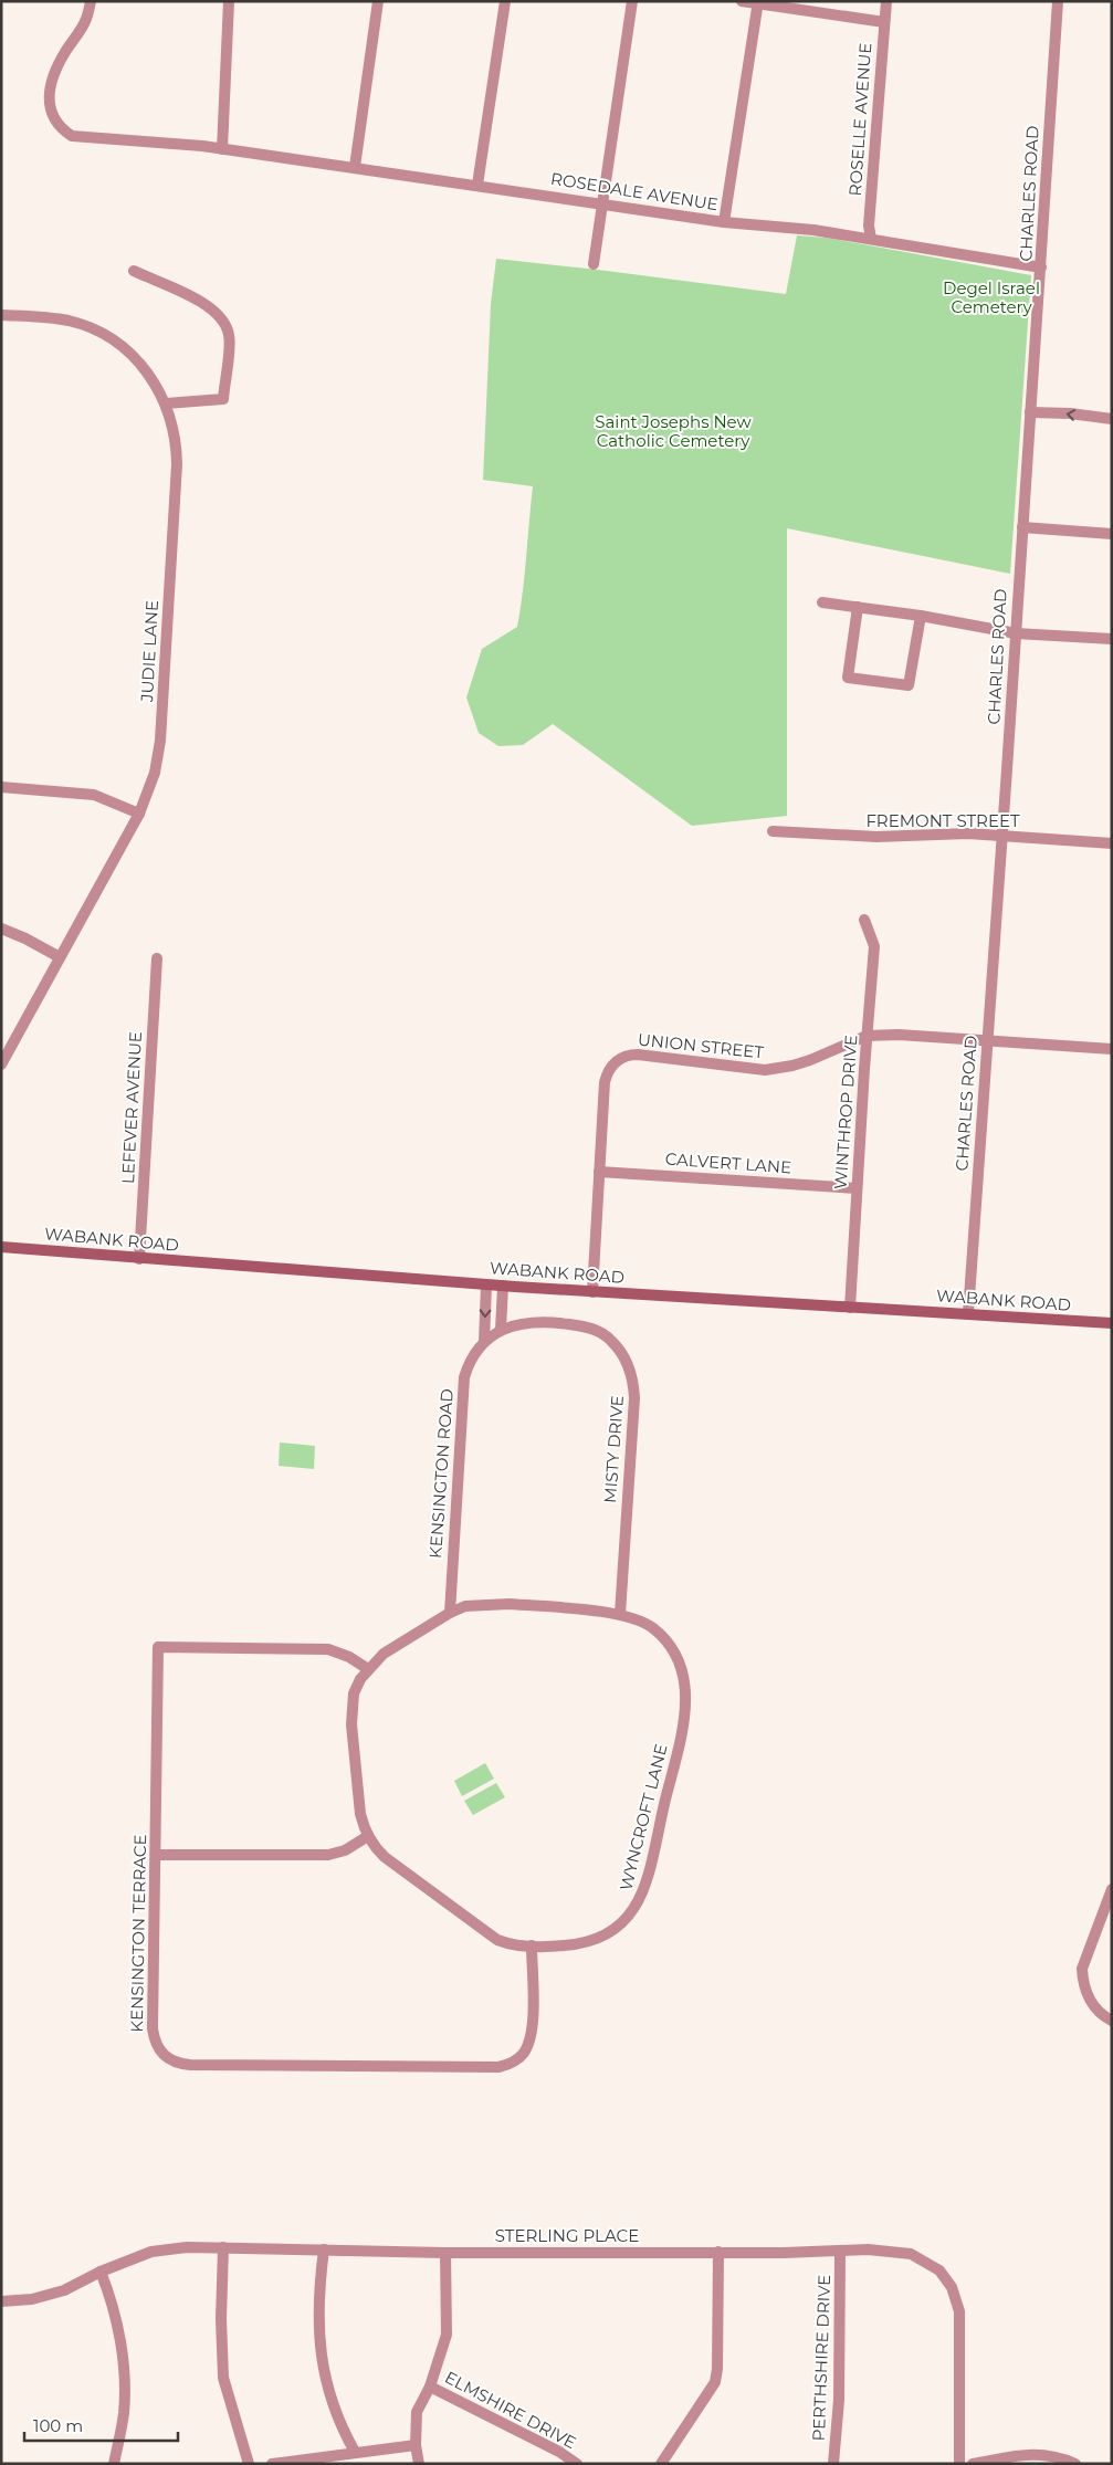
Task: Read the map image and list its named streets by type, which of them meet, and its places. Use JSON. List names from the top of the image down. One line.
{"streets":{"street":["ROSELLE AVENUE","ROSEDALE AVENUE","CHARLES ROAD","JUDIE LANE","FREMONT STREET","UNION STREET","LEFEVER AVENUE","WINTHROP DRIVE","CALVERT LANE","WABANK ROAD","MISTY DRIVE","KENSINGTON ROAD","WYNCROFT LANE","KENSINGTON TERRACE","STERLING PLACE","PERTHSHIRE DRIVE","ELMSHIRE DRIVE"]},"crossings":[["ROSELLE AVENUE","ROSEDALE AVENUE"],["ROSEDALE AVENUE","CHARLES ROAD"],["CHARLES ROAD","FREMONT STREET"],["CHARLES ROAD","UNION STREET"],["CHARLES ROAD","WABANK ROAD"],["UNION STREET","WINTHROP DRIVE"],["UNION STREET","CALVERT LANE"],["UNION STREET","WABANK ROAD"],["LEFEVER AVENUE","WABANK ROAD"],["WINTHROP DRIVE","CALVERT LANE"],["WINTHROP DRIVE","WABANK ROAD"],["MISTY DRIVE","KENSINGTON ROAD"],["MISTY DRIVE","WYNCROFT LANE"],["KENSINGTON ROAD","WYNCROFT LANE"],["WYNCROFT LANE","KENSINGTON TERRACE"],["STERLING PLACE","PERTHSHIRE DRIVE"]],"parks":["Degel Israel Cemetery","Saint Josephs New Catholic Cemetery"],"scale_bar":"100 m"}
